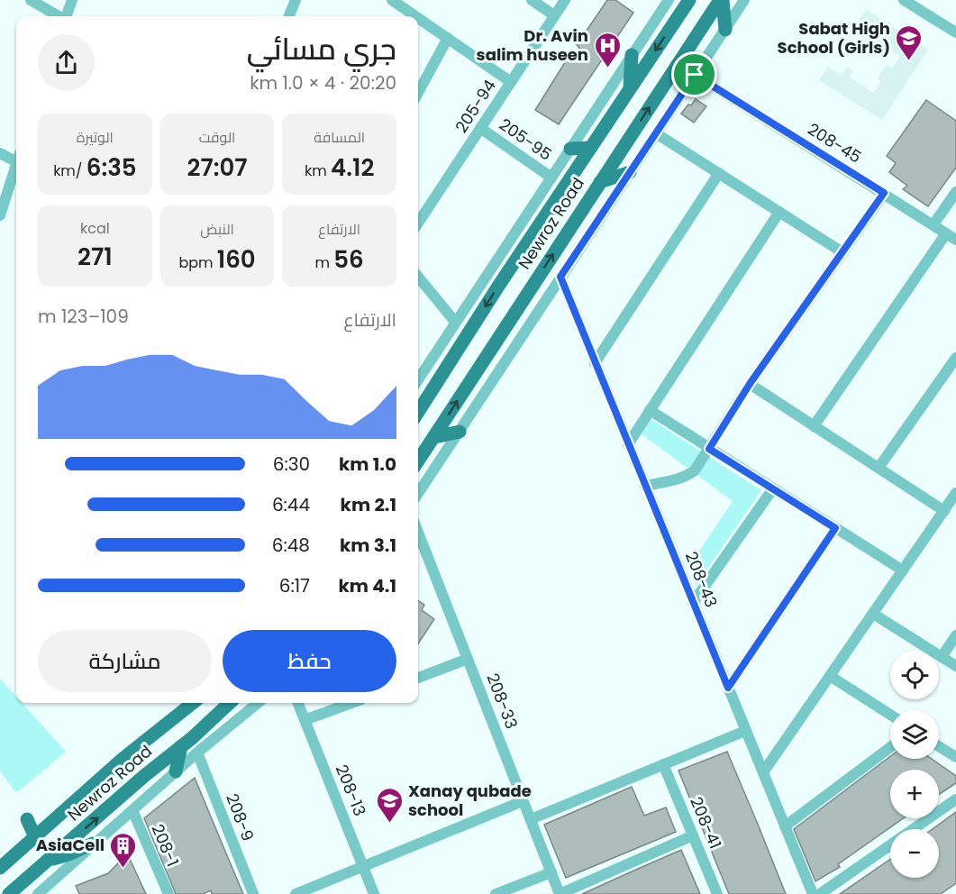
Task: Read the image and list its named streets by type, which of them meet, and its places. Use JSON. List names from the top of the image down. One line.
{"streets":{"main road":["Newroz Road"],"street":["205-94","205-95","208-45","208-43","208-33","208-13","208-9","208-41","208-1"]},"crossings":[["205-94","205-95"]],"places":{"school or university":["Sabat High School (Girls)","Xanay qubade school"],"hospital":["Dr. Avin salim huseen"],"building":["AsiaCell"]},"page":{"heading":["جري مسائي","20:20 · 4 × 1.0 km"],"stats":[["المسافة","4.12 km"],["الوقت","27:07"],["الوتيرة","6:35 /km"],["الارتفاع","56 m"],["النبض","160 bpm"],["kcal","271"]],"chart":["الارتفاع","109–123 m"],"list":[{"name":"1.0 km","note":"6:30"},{"name":"2.1 km","note":"6:44"},{"name":"3.1 km","note":"6:48"},{"name":"4.1 km","note":"6:17"}],"buttons":["حفظ","مشاركة"],"map_buttons":["+","−"]}}
